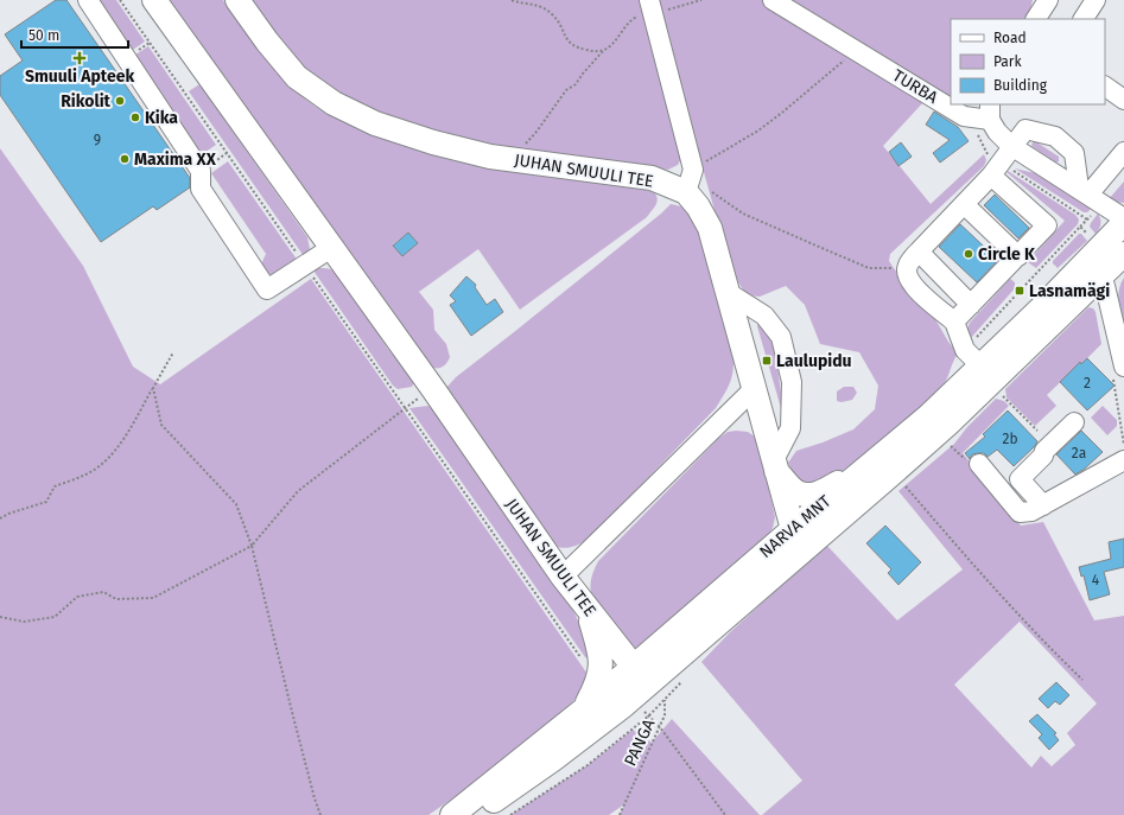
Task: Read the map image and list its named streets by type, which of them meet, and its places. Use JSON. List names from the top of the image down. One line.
{"streets":{"main road":["JUHAN SMUULI TEE","NARVA MNT"],"street":["TURBA"],"path":["PANGA"]},"crossings":[["JUHAN SMUULI TEE","NARVA MNT"],["NARVA MNT","PANGA"]],"places":{"health":["Smuuli Apteek"],"other":["Rikolit","Kika","Maxima XX","Circle K"],"transit":["Lasnamägi","Laulupidu"]},"house_numbers":["9","2","2b","2a","4"],"legend":["Road","Park","Building"],"scale_bar":"50 m"}
